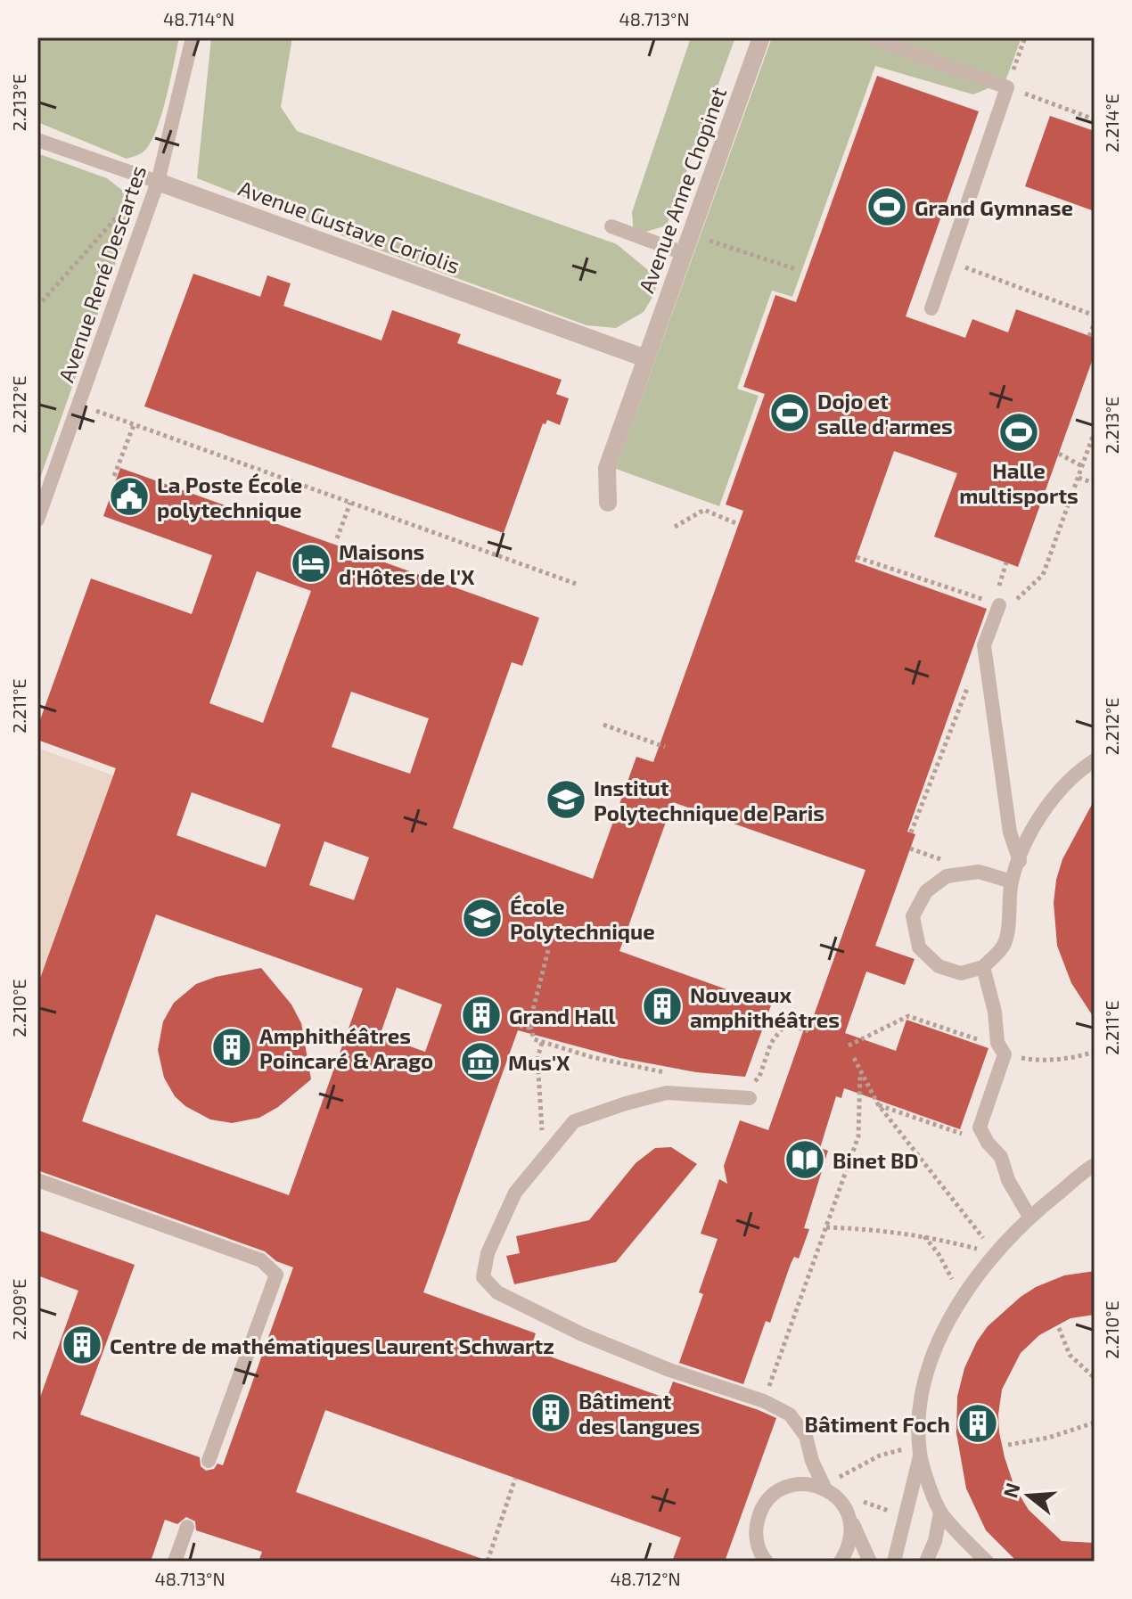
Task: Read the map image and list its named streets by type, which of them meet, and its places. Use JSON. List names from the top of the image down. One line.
{"streets":{"street":["Avenue Anne Chopinet","Avenue Gustave Coriolis"],"lane":["Avenue René Descartes"]},"crossings":[["Avenue Anne Chopinet","Avenue Gustave Coriolis"],["Avenue Gustave Coriolis","Avenue René Descartes"]],"places":{"sports":["Grand Gymnase","Dojo et salle d'armes","Halle multisports"],"public building":["La Poste École polytechnique"],"hotel":["Maisons d'Hôtes de l'X"],"school or university":["Institut Polytechnique de Paris","École Polytechnique"],"building":["Nouveaux amphithéâtres","Grand Hall","Amphithéâtres Poincaré & Arago","Centre de mathématiques Laurent Schwartz","Bâtiment des langues","Bâtiment Foch"],"museum":["Mus'X"],"library":["Binet BD"]},"north":"left","coordinates":["48.714°N","48.713°N","2.213°E","2.214°E","2.212°E","2.211°E","2.210°E","2.209°E","48.712°N"]}
